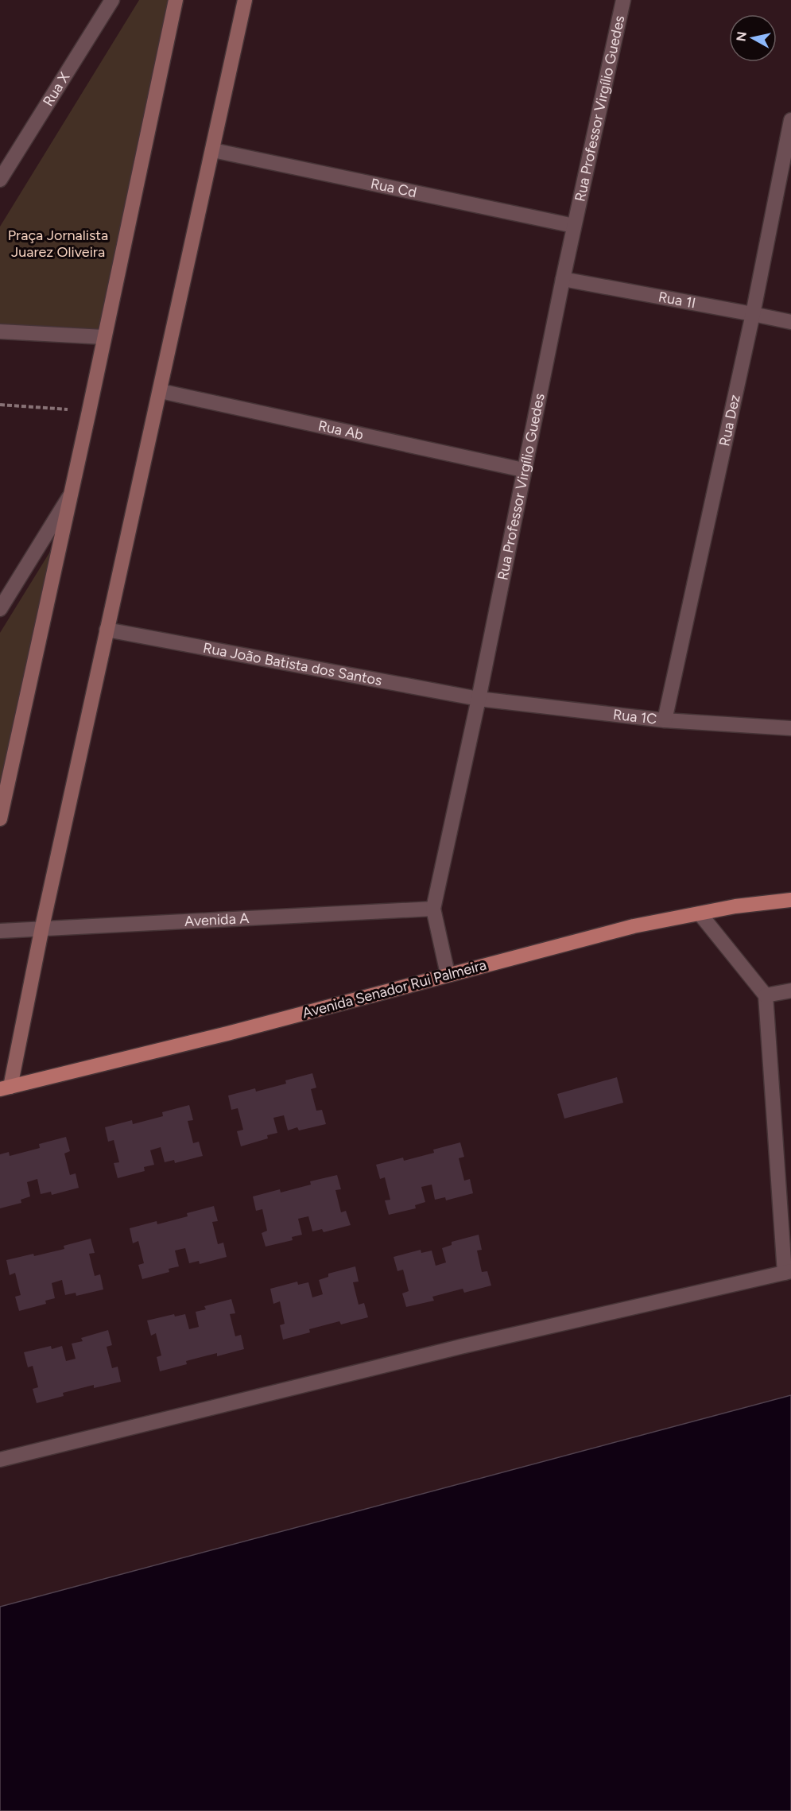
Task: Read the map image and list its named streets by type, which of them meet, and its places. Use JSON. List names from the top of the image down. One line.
{"streets":{"main road":["Avenida Senador Rui Palmeira"],"street":["Rua X","Rua Professor Virgílio Guedes","Rua Cd","Rua 1I","Rua Dez","Rua Ab","Rua João Batista dos Santos","Rua 1C","Avenida A"]},"crossings":[["Rua Professor Virgílio Guedes","Rua Cd"],["Rua Professor Virgílio Guedes","Rua 1I"],["Rua Professor Virgílio Guedes","Rua Ab"],["Rua Professor Virgílio Guedes","Rua João Batista dos Santos"],["Rua Professor Virgílio Guedes","Rua 1C"],["Rua Professor Virgílio Guedes","Avenida A"],["Rua Professor Virgílio Guedes","Avenida Senador Rui Palmeira"],["Rua 1I","Rua Dez"],["Rua Dez","Rua 1C"],["Rua João Batista dos Santos","Rua 1C"]],"parks":["Praça Jornalista Juarez Oliveira"],"north":"left"}
